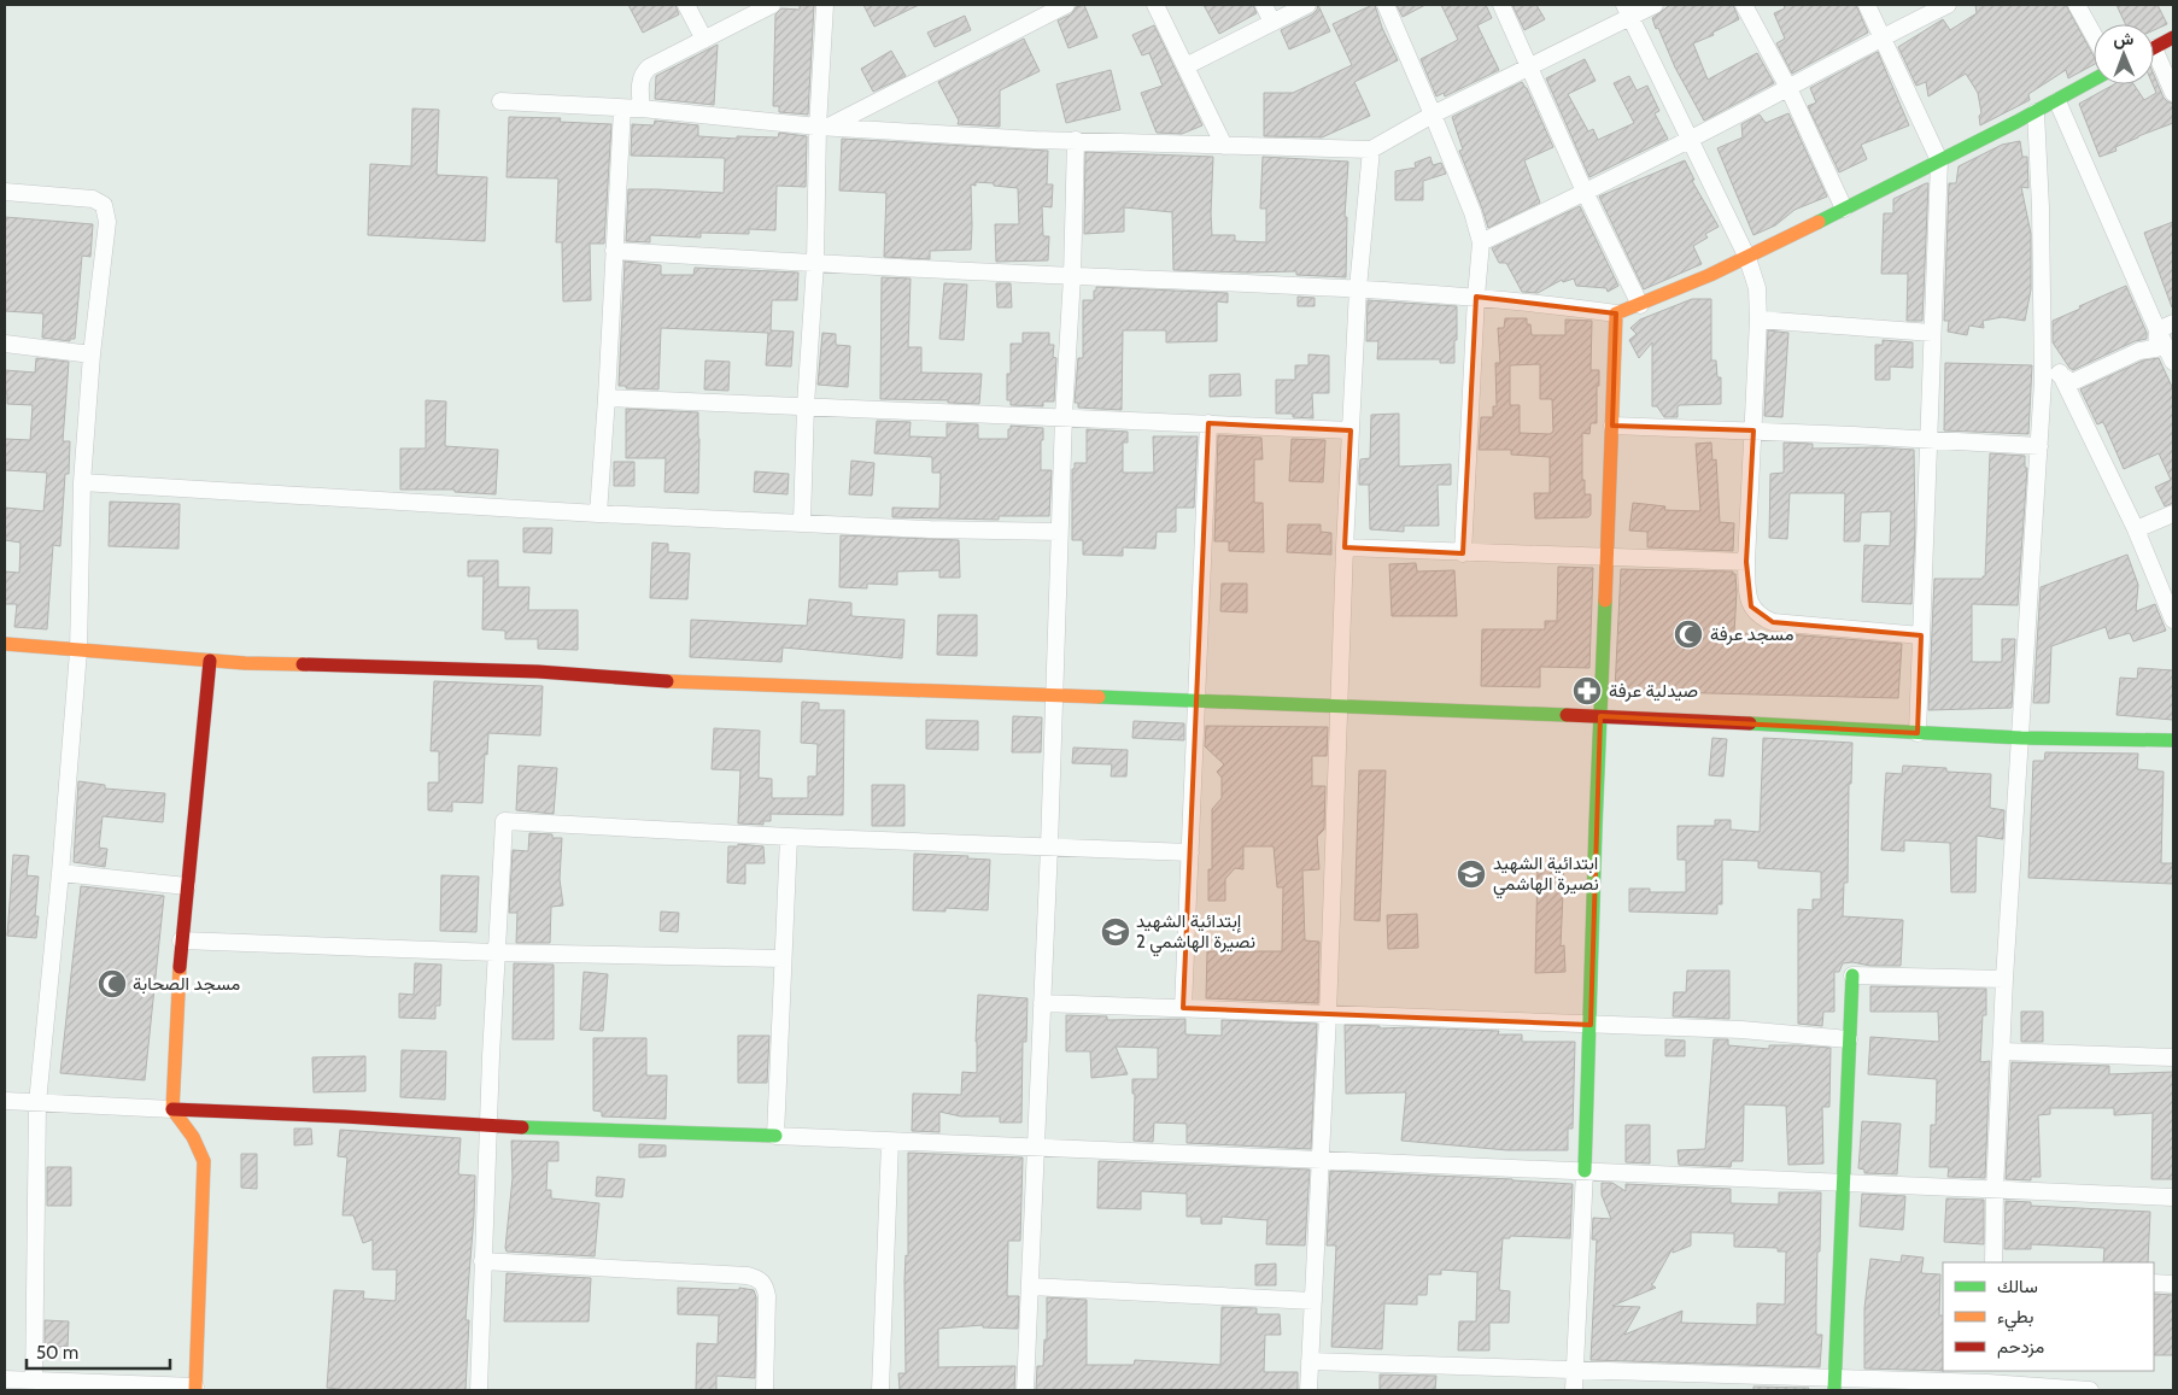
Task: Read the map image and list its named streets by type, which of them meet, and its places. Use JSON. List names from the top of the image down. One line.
{"places":{"mosque":["مسجد عرفة","مسجد الصحابة"],"pharmacy":["صيدلية عرفة"],"school or university":["ابتدائية الشهيد نصيرة الهاشمي","إبتدائية الشهيد نصيرة الهاشمي 2"]},"legend":["سالك","بطيء","مزدحم"],"scale_bar":"50 m","north":"top"}
